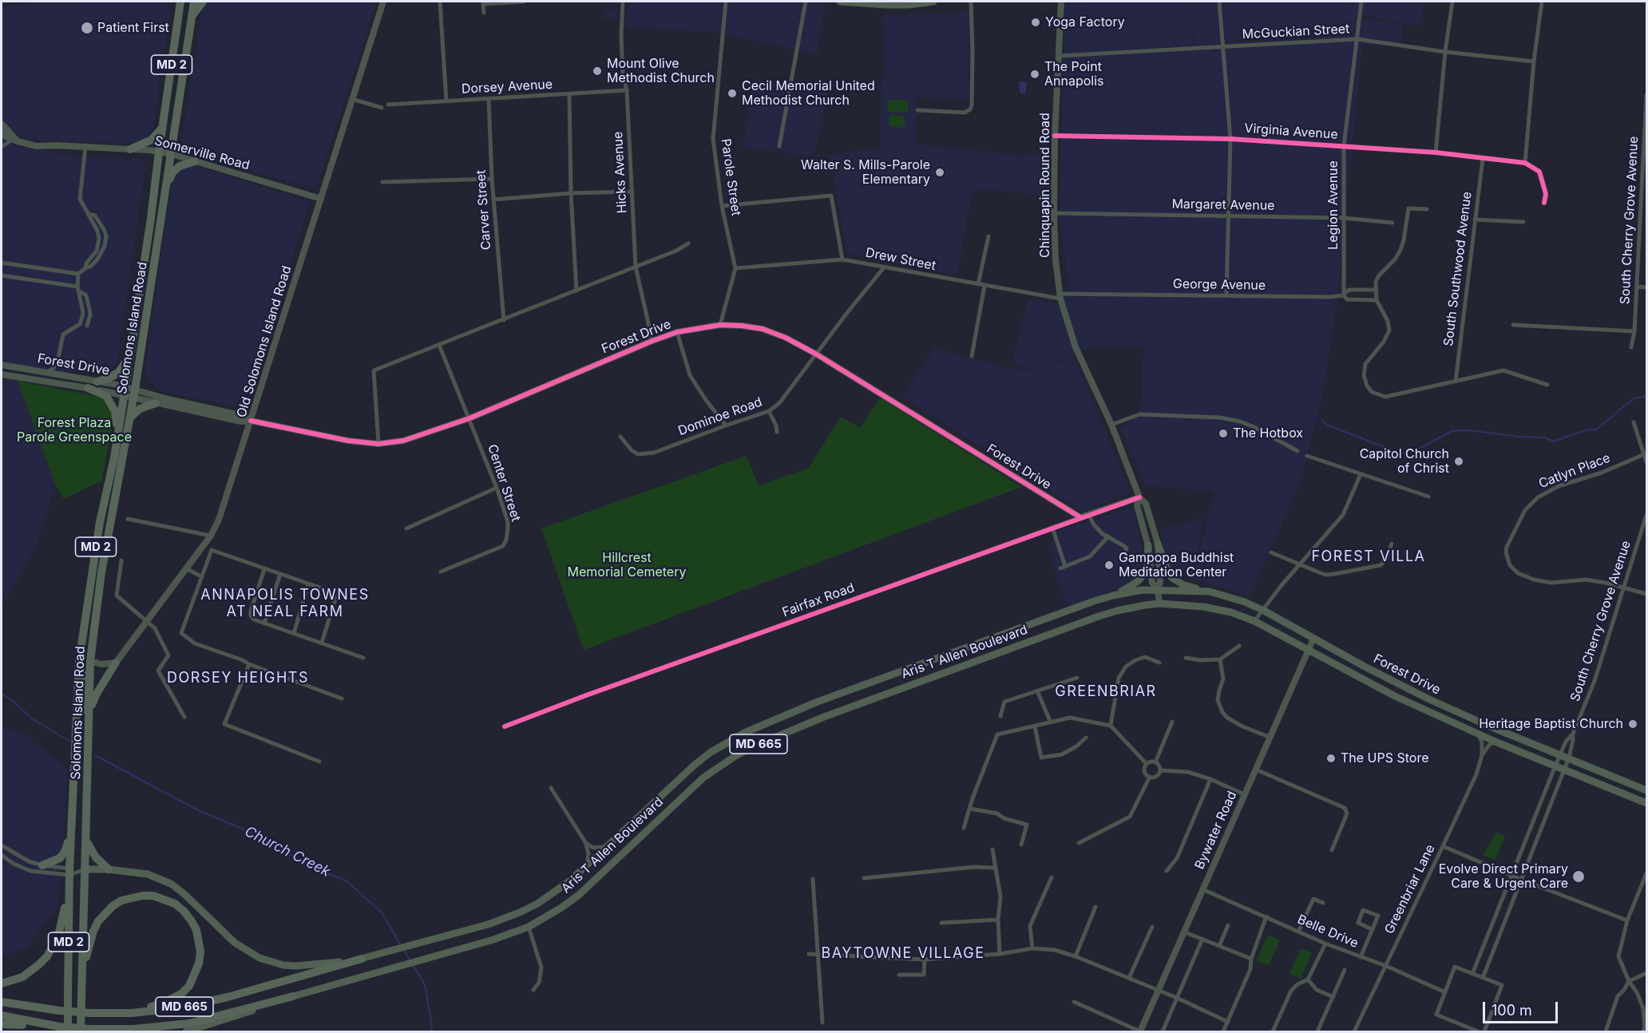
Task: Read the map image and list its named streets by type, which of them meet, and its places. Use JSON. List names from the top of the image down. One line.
{"streets":{"highway":["MD 2","Solomons Island Road","Aris T Allen Boulevard","MD 665"],"main road":["Somerville Road","Chinquapin Round Road","Forest Drive","Old Solomons Island Road","Fairfax Road","Bywater Road"],"street":["McGuckian Street","Dorsey Avenue","Virginia Avenue","Hicks Avenue","Parole Street","Margaret Avenue","Legion Avenue","Carver Street","South Cherry Grove Avenue","Drew Street","South Southwood Avenue","George Avenue","Dominoe Road","Catlyn Place","Center Street","Greenbriar Lane","Belle Drive"]},"crossings":[["McGuckian Street","Chinquapin Round Road"],["McGuckian Street","Legion Avenue"],["Dorsey Avenue","Hicks Avenue"],["Dorsey Avenue","Carver Street"],["Virginia Avenue","Chinquapin Round Road"],["Virginia Avenue","Legion Avenue"],["Virginia Avenue","South Southwood Avenue"],["Somerville Road","Solomons Island Road"],["Somerville Road","Old Solomons Island Road"],["Hicks Avenue","Forest Drive"],["Parole Street","Drew Street"],["Parole Street","Forest Drive"],["Chinquapin Round Road","Margaret Avenue"],["Chinquapin Round Road","Drew Street"],["Chinquapin Round Road","George Avenue"],["Chinquapin Round Road","Forest Drive"],["Chinquapin Round Road","Fairfax Road"],["Chinquapin Round Road","Aris T Allen Boulevard"],["Margaret Avenue","Legion Avenue"],["Legion Avenue","George Avenue"],["South Cherry Grove Avenue","Forest Drive"],["South Cherry Grove Avenue","Catlyn Place"],["Drew Street","George Avenue"],["Drew Street","Dominoe Road"],["Solomons Island Road","Forest Drive"],["Forest Drive","Old Solomons Island Road"],["Forest Drive","Dominoe Road"],["Forest Drive","Center Street"],["Forest Drive","Fairfax Road"],["Forest Drive","Aris T Allen Boulevard"],["Forest Drive","Bywater Road"],["Forest Drive","Greenbriar Lane"],["Bywater Road","Belle Drive"],["Greenbriar Lane","Belle Drive"]],"districts":["FOREST VILLA","ANNAPOLIS TOWNES AT NEAL FARM","DORSEY HEIGHTS","GREENBRIAR","BAYTOWNE VILLAGE"],"water":["Church Creek"],"parks":["Forest Plaza Parole Greenspace","Hillcrest Memorial Cemetery"],"places":["Yoga Factory","Patient First","Mount Olive Methodist Church","The Point Annapolis","Cecil Memorial United Methodist Church","Walter S. Mills-Parole Elementary","The Hotbox","Capitol Church of Christ","Gampopa Buddhist Meditation Center","Heritage Baptist Church","The UPS Store","Evolve Direct Primary Care & Urgent Care"],"scale_bar":"100 m"}
